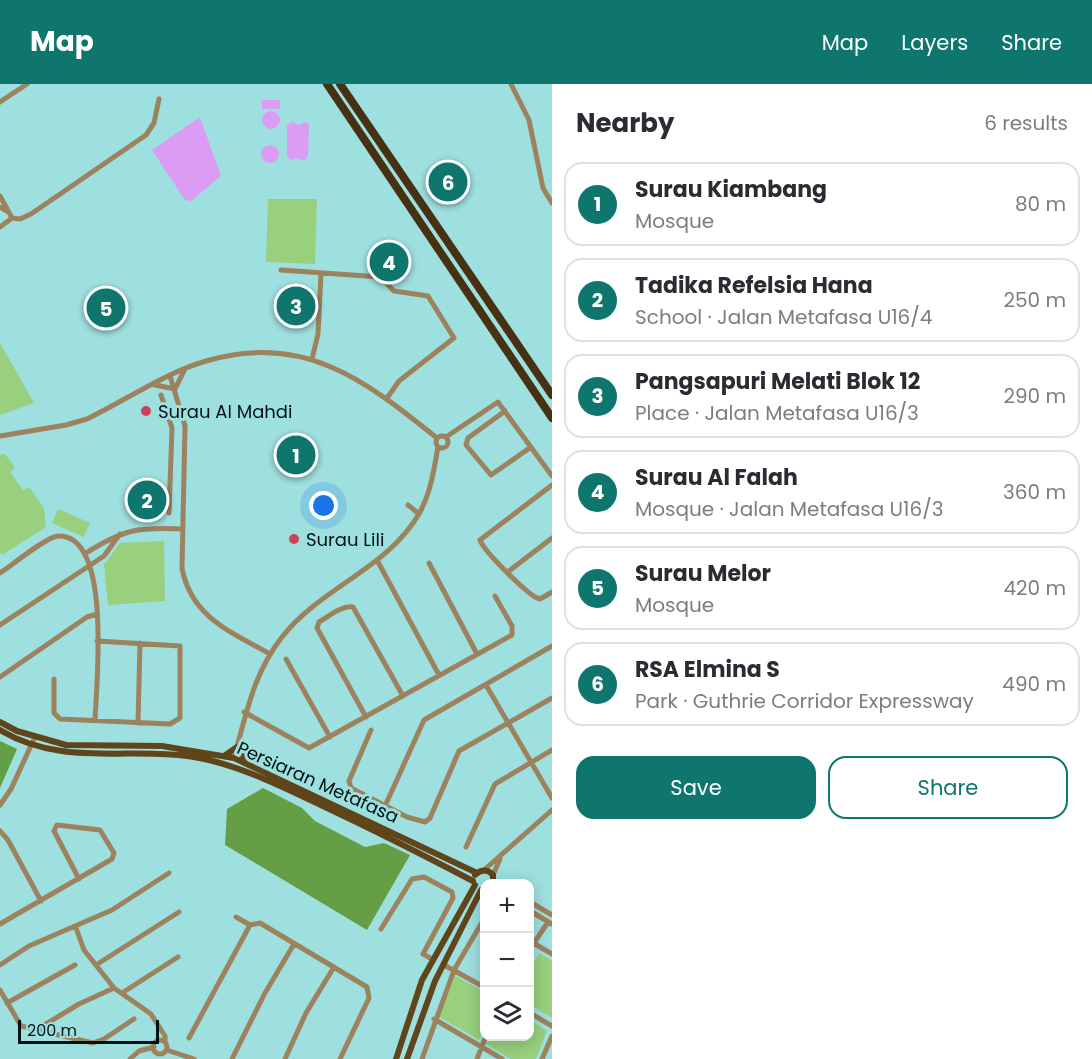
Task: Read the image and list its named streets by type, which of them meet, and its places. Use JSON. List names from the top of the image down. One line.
{"streets":{"main road":["Persiaran Metafasa"]},"places":["Surau Al Mahdi","Surau Lili"],"scale_bar":"200 m","page":{"header":"Map","nav":["Map","Layers","Share"],"heading":["Nearby","6 results"],"pins":["6","4","3","5","1","2"],"list":[{"mark":"1","name":"Surau Kiambang","note":"Mosque","value":"80 m"},{"mark":"2","name":"Tadika Refelsia Hana","note":"School · Jalan Metafasa U16/4","value":"250 m"},{"mark":"3","name":"Pangsapuri Melati Blok 12","note":"Place · Jalan Metafasa U16/3","value":"290 m"},{"mark":"4","name":"Surau Al Falah","note":"Mosque · Jalan Metafasa U16/3","value":"360 m"},{"mark":"5","name":"Surau Melor","note":"Mosque","value":"420 m"},{"mark":"6","name":"RSA Elmina S","note":"Park · Guthrie Corridor Expressway","value":"490 m"}],"buttons":["Save","Share"],"map_buttons":["+","−"],"scale":"200 m"}}
